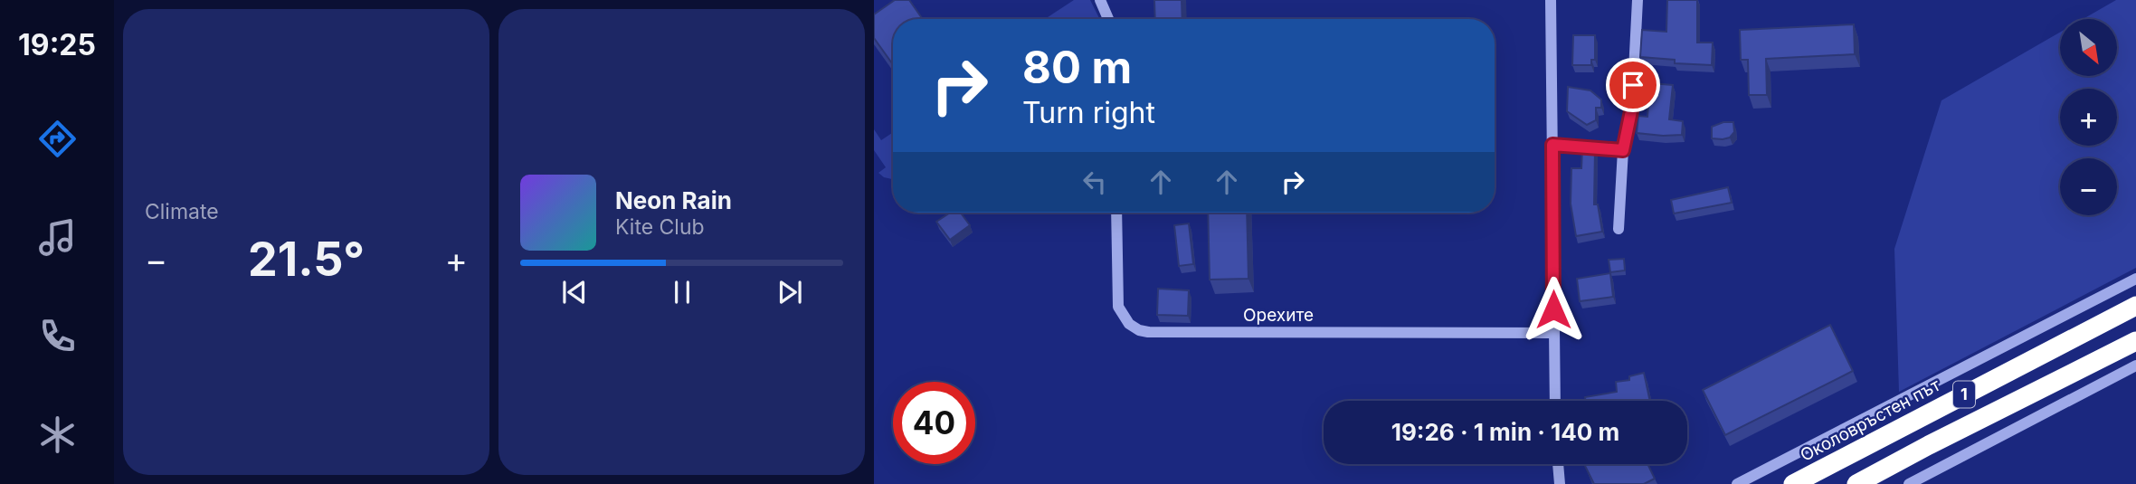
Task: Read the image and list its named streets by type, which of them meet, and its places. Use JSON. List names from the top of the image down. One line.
{"streets":{"highway":["1","Околовръстен път"],"street":["Орехите"]},"north":"bottom right","page":{"tabs":"19:25","tile":"Climate","map_buttons":["+","−"],"turn":["80 m","Turn right"],"song":["Neon Rain","Kite Club"],"heat":["−","21.5°","+"],"limit":"40","trip":"19:26 · 1 min · 140 m"}}
